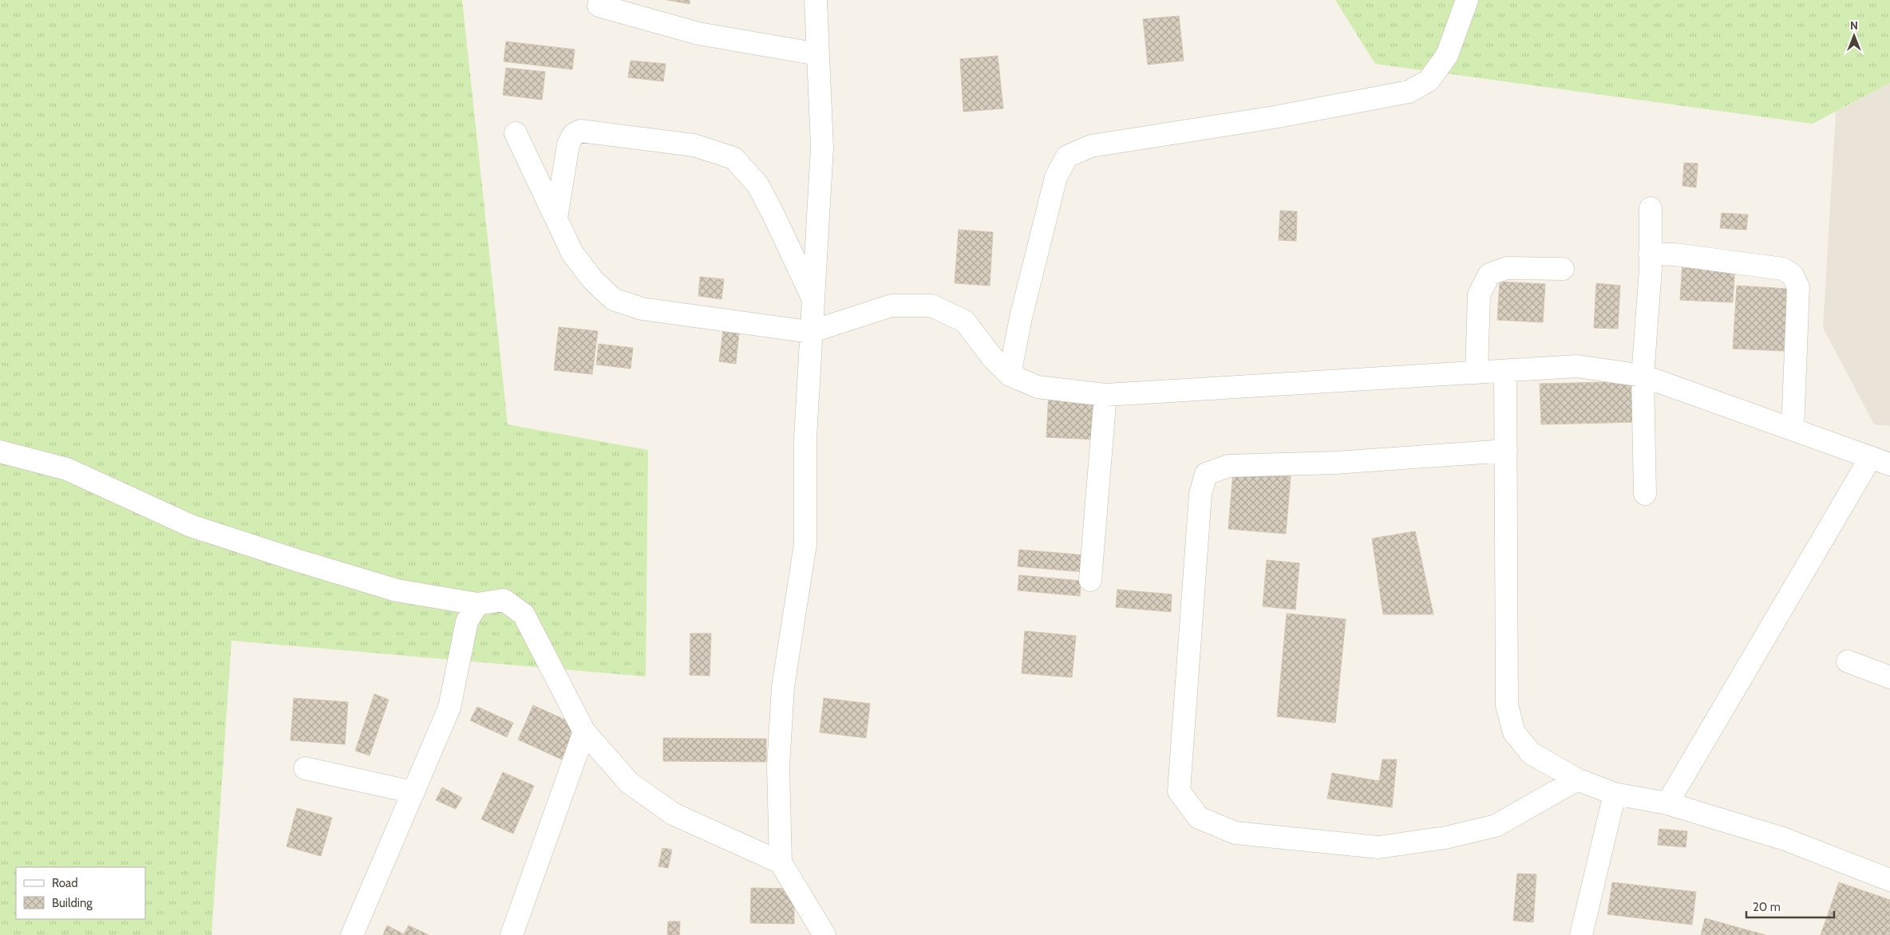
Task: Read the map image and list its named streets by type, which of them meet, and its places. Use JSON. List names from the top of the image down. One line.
{"legend":["Road","Building"],"scale_bar":"20 m","north":"top"}
